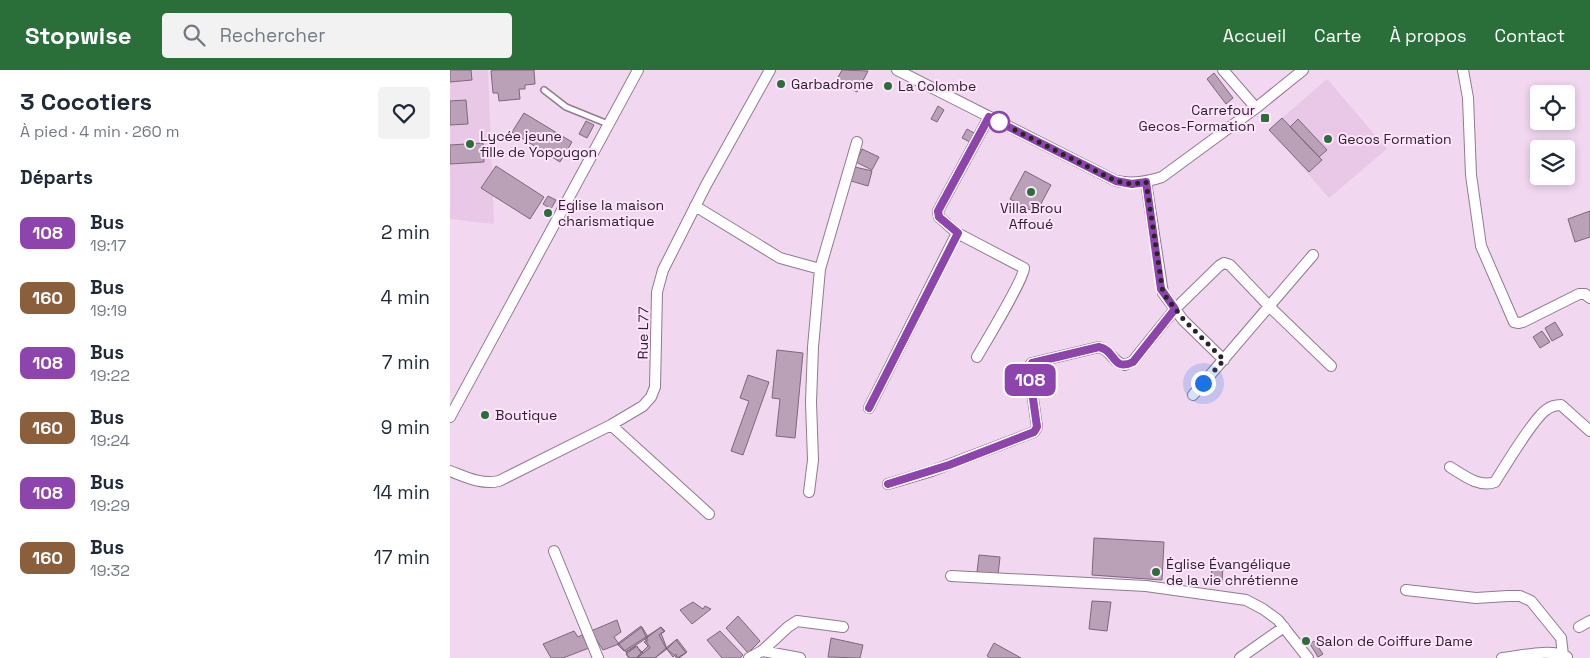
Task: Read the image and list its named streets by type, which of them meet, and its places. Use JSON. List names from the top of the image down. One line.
{"streets":{"street":["Rue L77"]},"places":{"other":["Garbadrome","La Colombe","Gecos Formation","Lycée jeune fille de Yopougon","Villa Brou Affoué","Eglise la maison charismatique","Boutique","Église Évangélique de la vie chrétienne","Salon de Coiffure Dame"],"transit":["Carrefour Gecos-Formation"]},"lines":["bus line 108"],"page":{"header":"Stopwise","search":"Rechercher","nav":["Accueil","Carte","À propos","Contact"],"heading":[["3 Cocotiers","À pied · 4 min · 260 m"],"Départs"],"on_map":"108","list":[{"mark":"108","name":"Bus","note":"19:17","value":"2 min"},{"mark":"160","name":"Bus","note":"19:19","value":"4 min"},{"mark":"108","name":"Bus","note":"19:22","value":"7 min"},{"mark":"160","name":"Bus","note":"19:24","value":"9 min"},{"mark":"108","name":"Bus","note":"19:29","value":"14 min"},{"mark":"160","name":"Bus","note":"19:32","value":"17 min"}]}}
